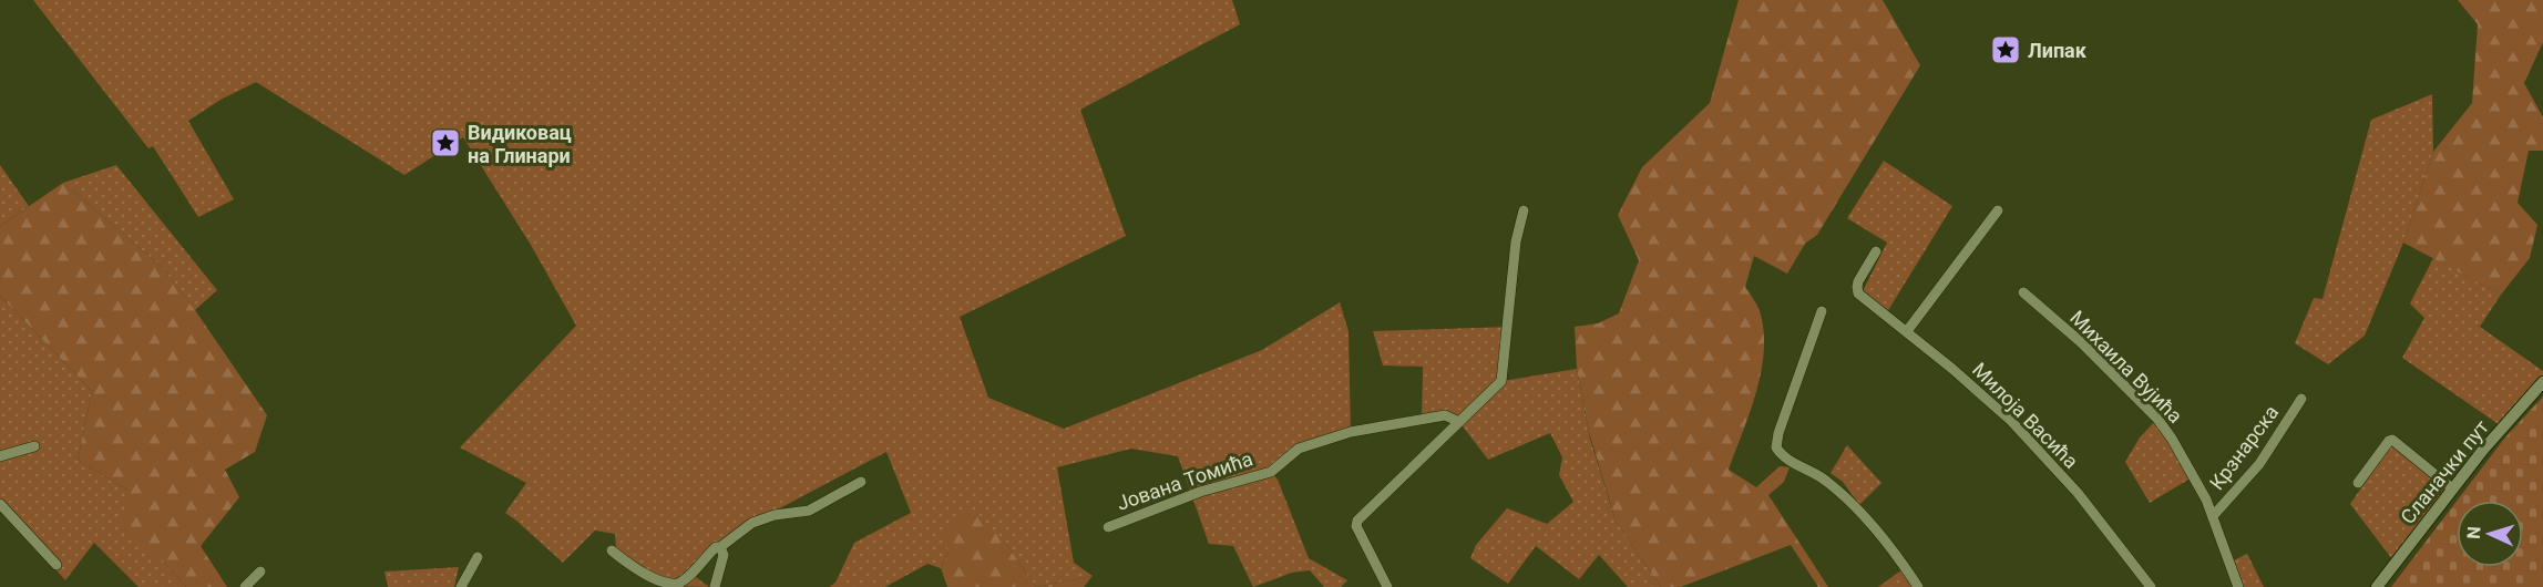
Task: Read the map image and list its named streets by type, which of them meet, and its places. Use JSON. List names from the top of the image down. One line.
{"streets":{"street":["Михаила Вујића","Милоја Васића","Крзнарска","Сланачки пут","Јована Томића"]},"crossings":[["Михаила Вујића","Крзнарска"]],"places":{"place":["Липак","Видиковац на Глинари"]},"north":"left"}
